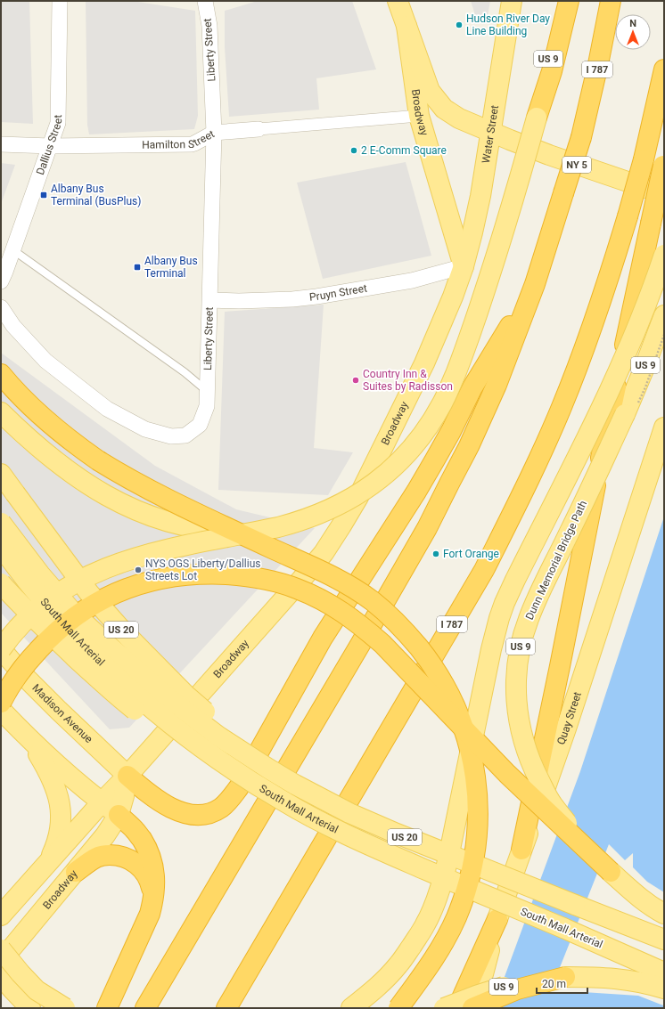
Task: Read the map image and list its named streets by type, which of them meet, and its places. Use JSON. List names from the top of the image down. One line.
{"streets":{"highway":["I 787"],"main road":["US 9","Broadway","Water Street","NY 5","US 20","South Mall Arterial","Madison Avenue","Quay Street"],"street":["Liberty Street","Hamilton Street","Dallius Street","Pruyn Street"]},"crossings":[["Liberty Street","Hamilton Street"],["Liberty Street","Pruyn Street"],["US 9","Madison Avenue"],["Broadway","Water Street"],["Broadway","Hamilton Street"],["Broadway","NY 5"],["Broadway","Pruyn Street"],["Broadway","Madison Avenue"],["Water Street","NY 5"],["Water Street","Pruyn Street"],["Hamilton Street","Dallius Street"],["US 20","South Mall Arterial"]],"places":{"other":["Hudson River Day Line Building","2 E-Comm Square","Country Inn & Suites by Radisson","Fort Orange","NYS OGS Liberty/Dallius Streets Lot"],"transit":["Albany Bus Terminal (BusPlus)","Albany Bus Terminal"]},"scale_bar":"20 m","north":"top"}
